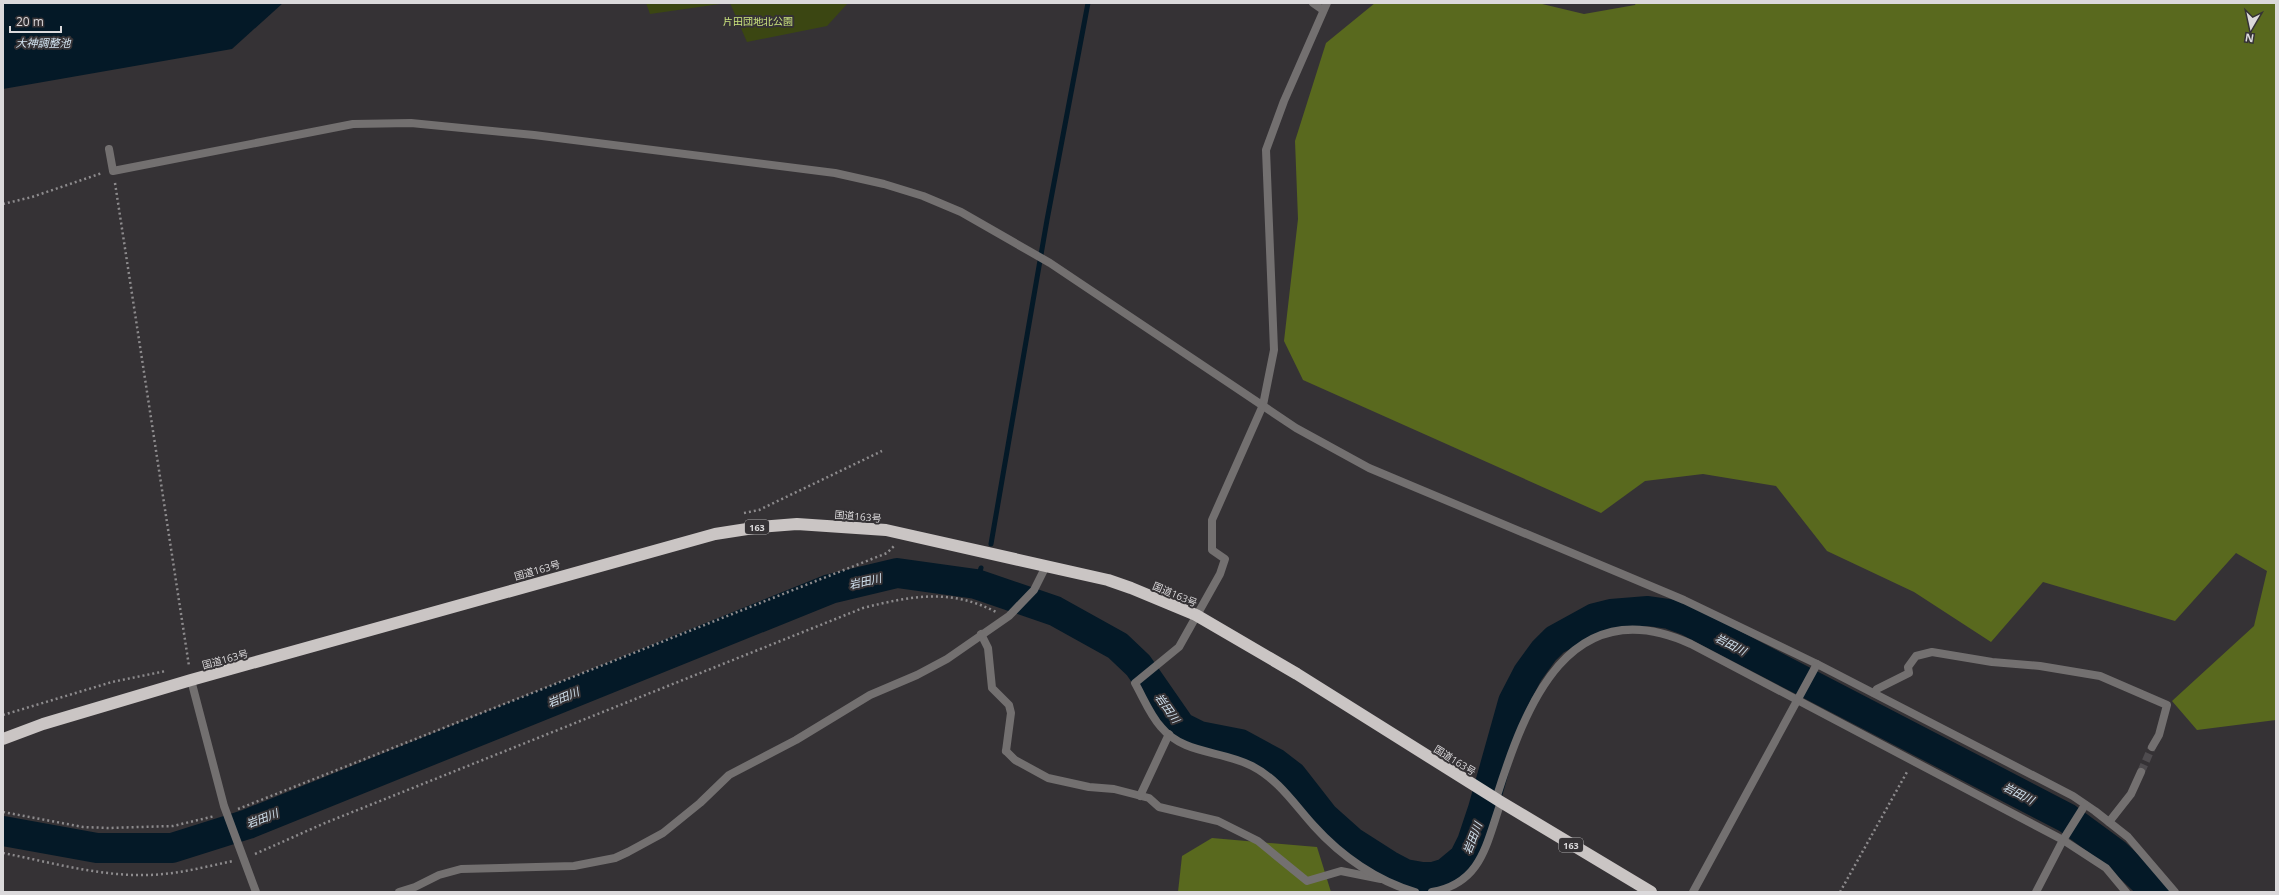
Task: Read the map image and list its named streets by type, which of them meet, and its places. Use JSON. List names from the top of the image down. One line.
{"streets":{"highway":["国道163号","163"]},"water":["大神調整池","岩田川"],"parks":["片田団地北公園"],"scale_bar":"20 m","north":"bottom"}
